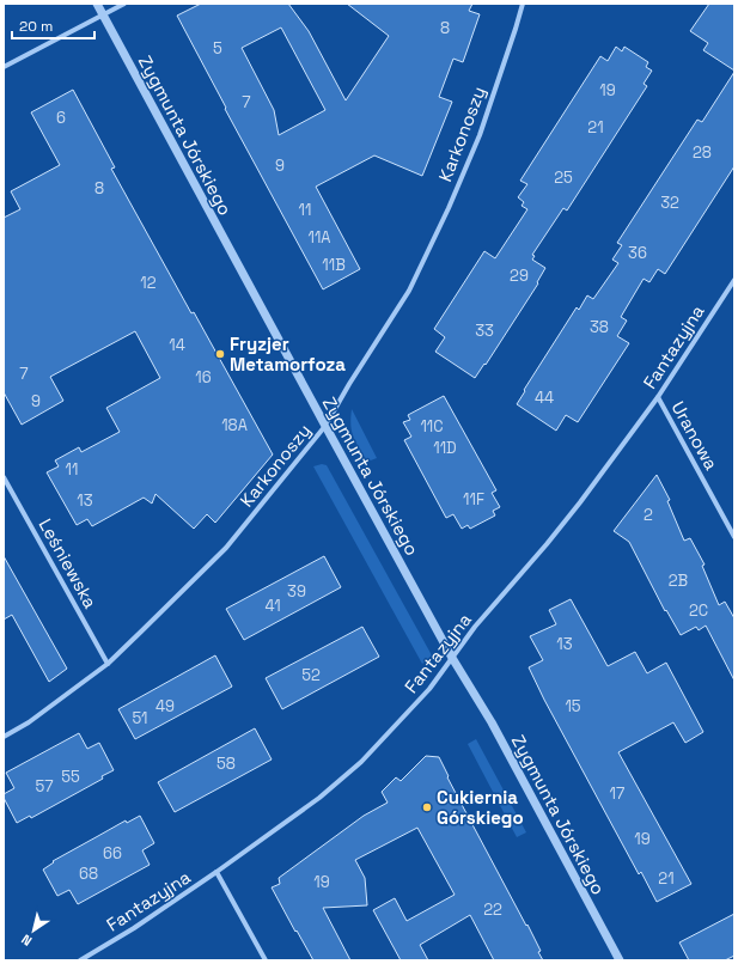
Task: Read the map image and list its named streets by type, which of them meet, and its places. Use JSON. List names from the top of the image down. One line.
{"streets":{"street":["Karkonoszy","Zygmunta Jórskiego","Fantazyjna","Uranowa","Leśniewska"]},"crossings":[["Karkonoszy","Zygmunta Jórskiego"],["Karkonoszy","Leśniewska"],["Zygmunta Jórskiego","Fantazyjna"],["Fantazyjna","Uranowa"]],"places":["Fryzjer Metamorfoza","Cukiernia Górskiego"],"house_numbers":["8","5","19","7","6","21","28","9","25","8","32","11","11A","36","11B","29","12","38","33","14","7","16","44","9","18A","11C","11D","11","11F","13","2","2B","39","41","2C","13","52","49","15","51","58","55","57","17","19","66","68","21","19","22"],"scale_bar":"20 m","north":"bottom left"}
